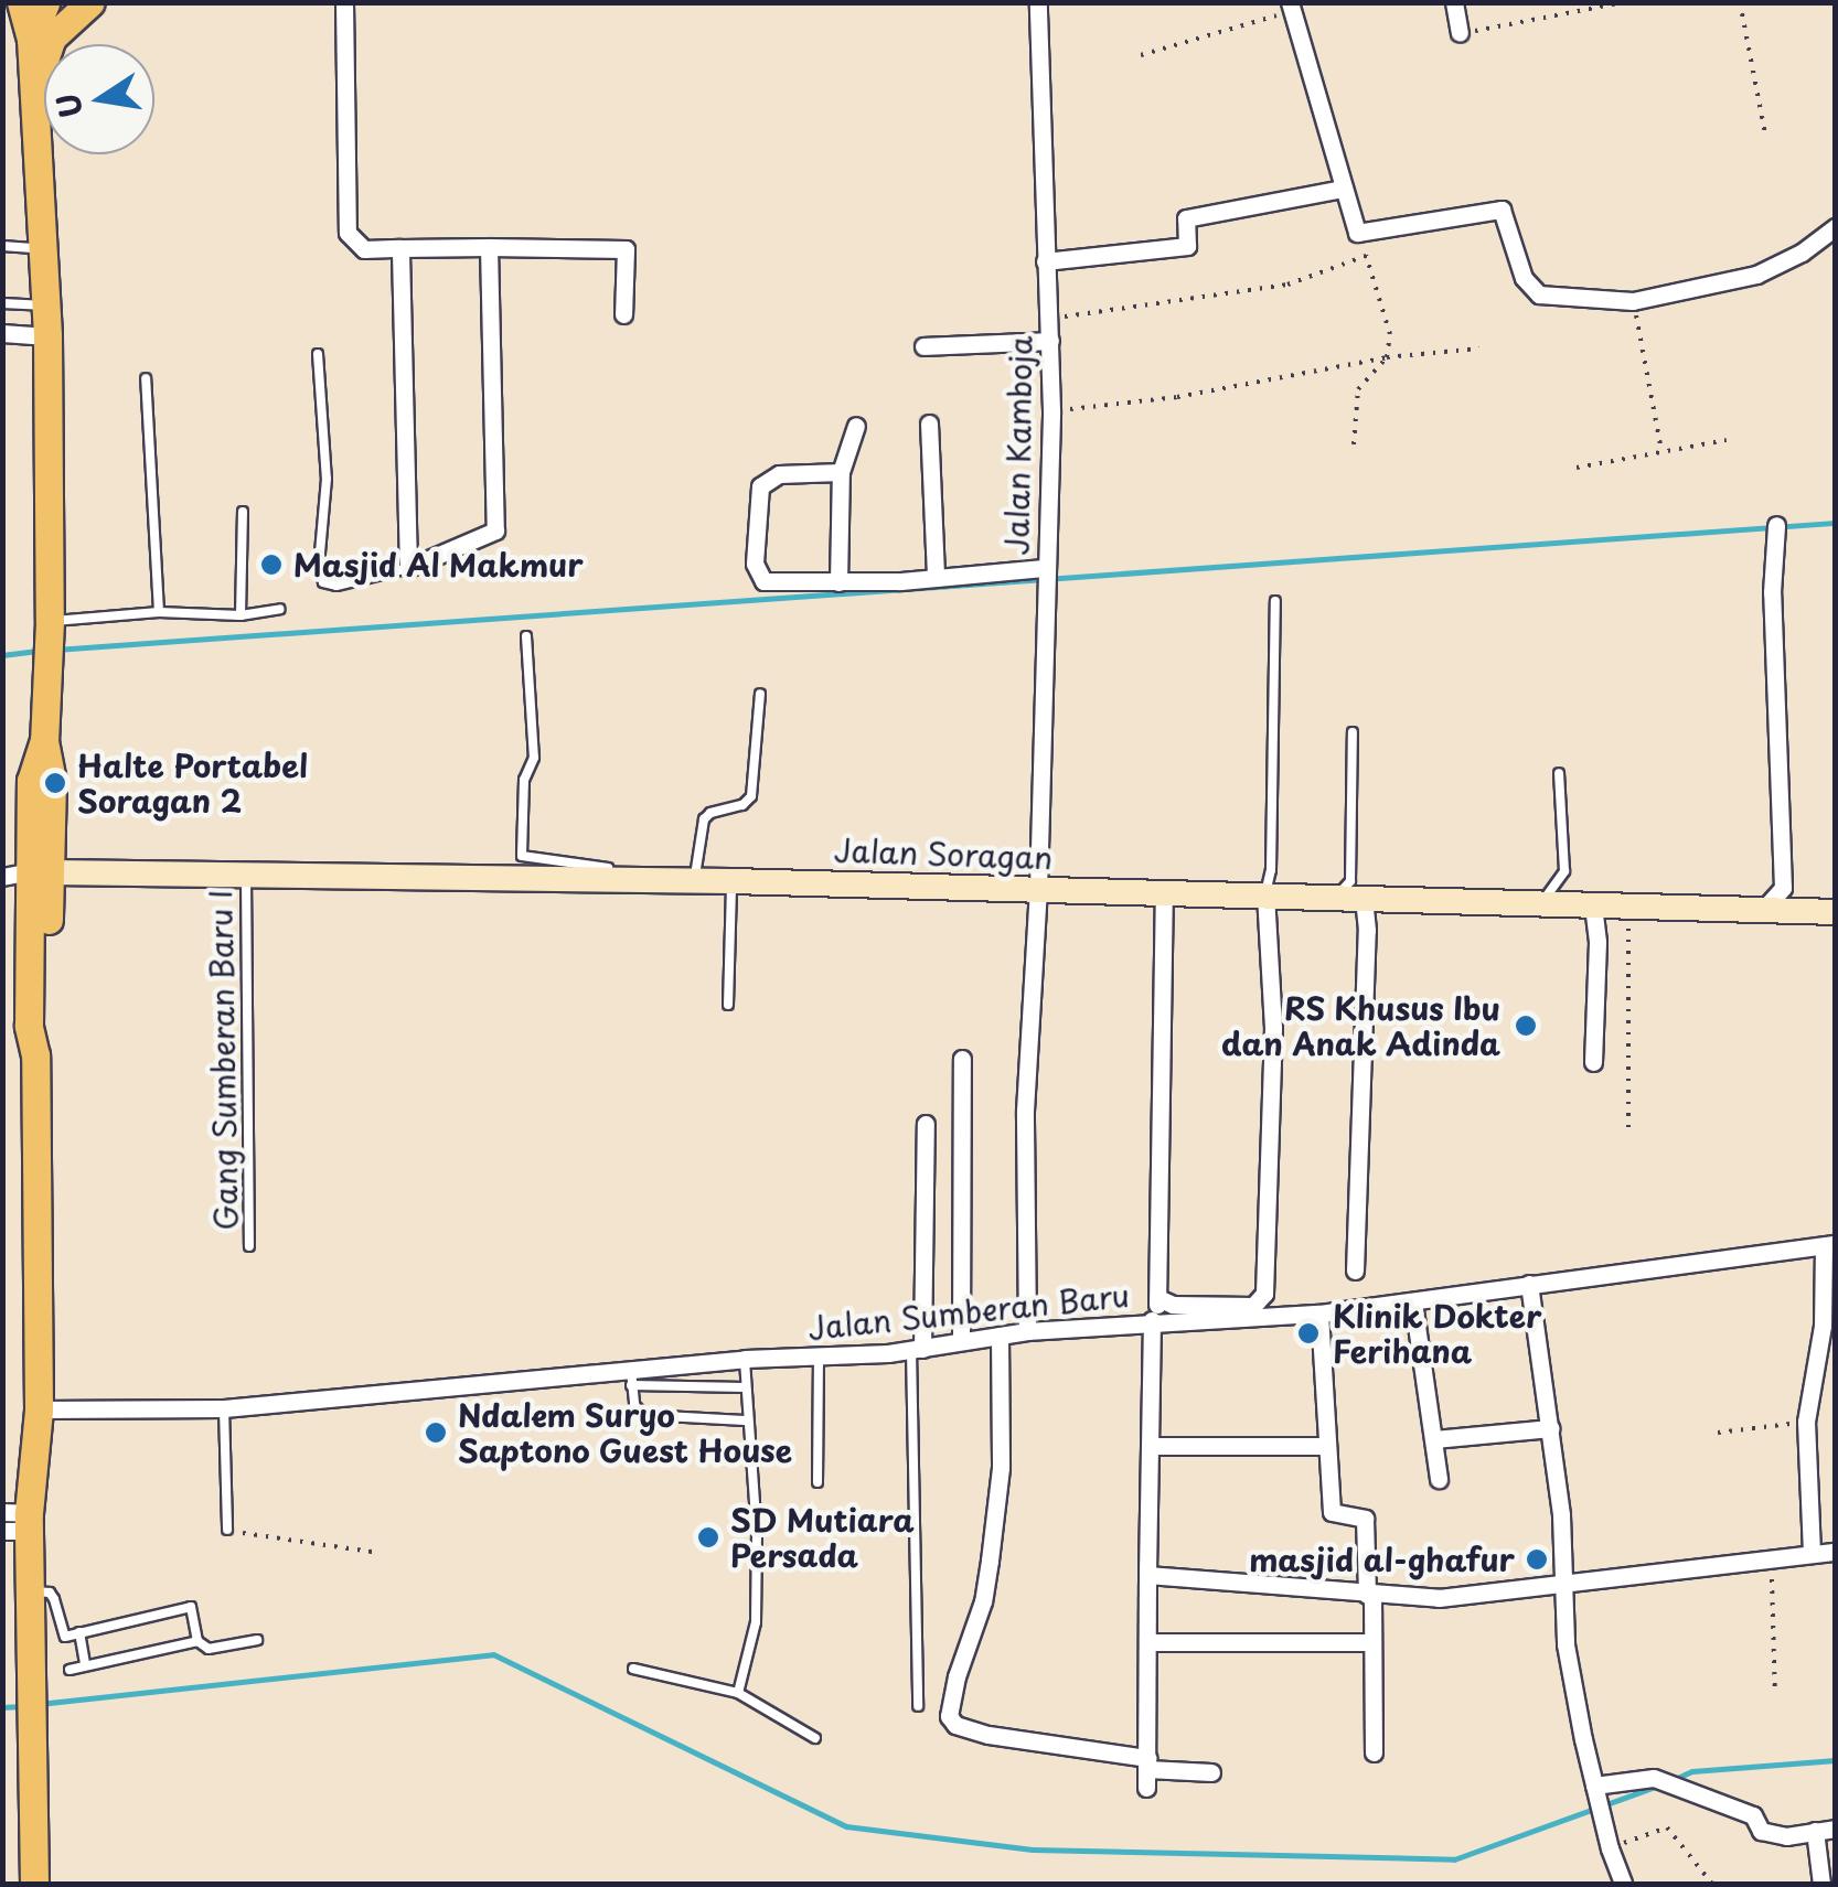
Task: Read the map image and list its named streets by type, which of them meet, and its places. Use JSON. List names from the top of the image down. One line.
{"streets":{"street":["Jalan Kamboja","Jalan Soragan","Jalan Sumberan Baru"],"lane":["Gang Sumberan Baru I"]},"crossings":[["Jalan Kamboja","Jalan Soragan"],["Jalan Kamboja","Jalan Sumberan Baru"],["Jalan Soragan","Gang Sumberan Baru I"]],"places":["Masjid Al Makmur","Halte Portabel Soragan 2","RS Khusus Ibu dan Anak Adinda","Klinik Dokter Ferihana","Ndalem Suryo Saptono Guest House","SD Mutiara Persada","masjid al-ghafur"],"north":"left"}
